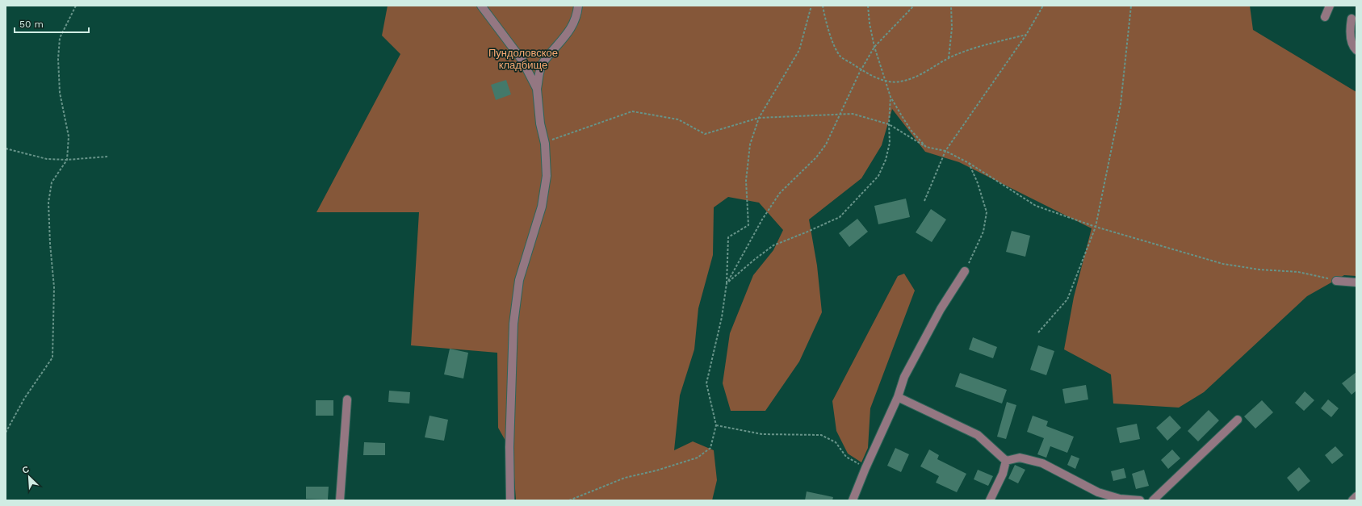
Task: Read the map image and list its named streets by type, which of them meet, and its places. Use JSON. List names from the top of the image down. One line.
{"parks":["Пундоловское кладбище"],"scale_bar":"50 m","north":"top left"}
